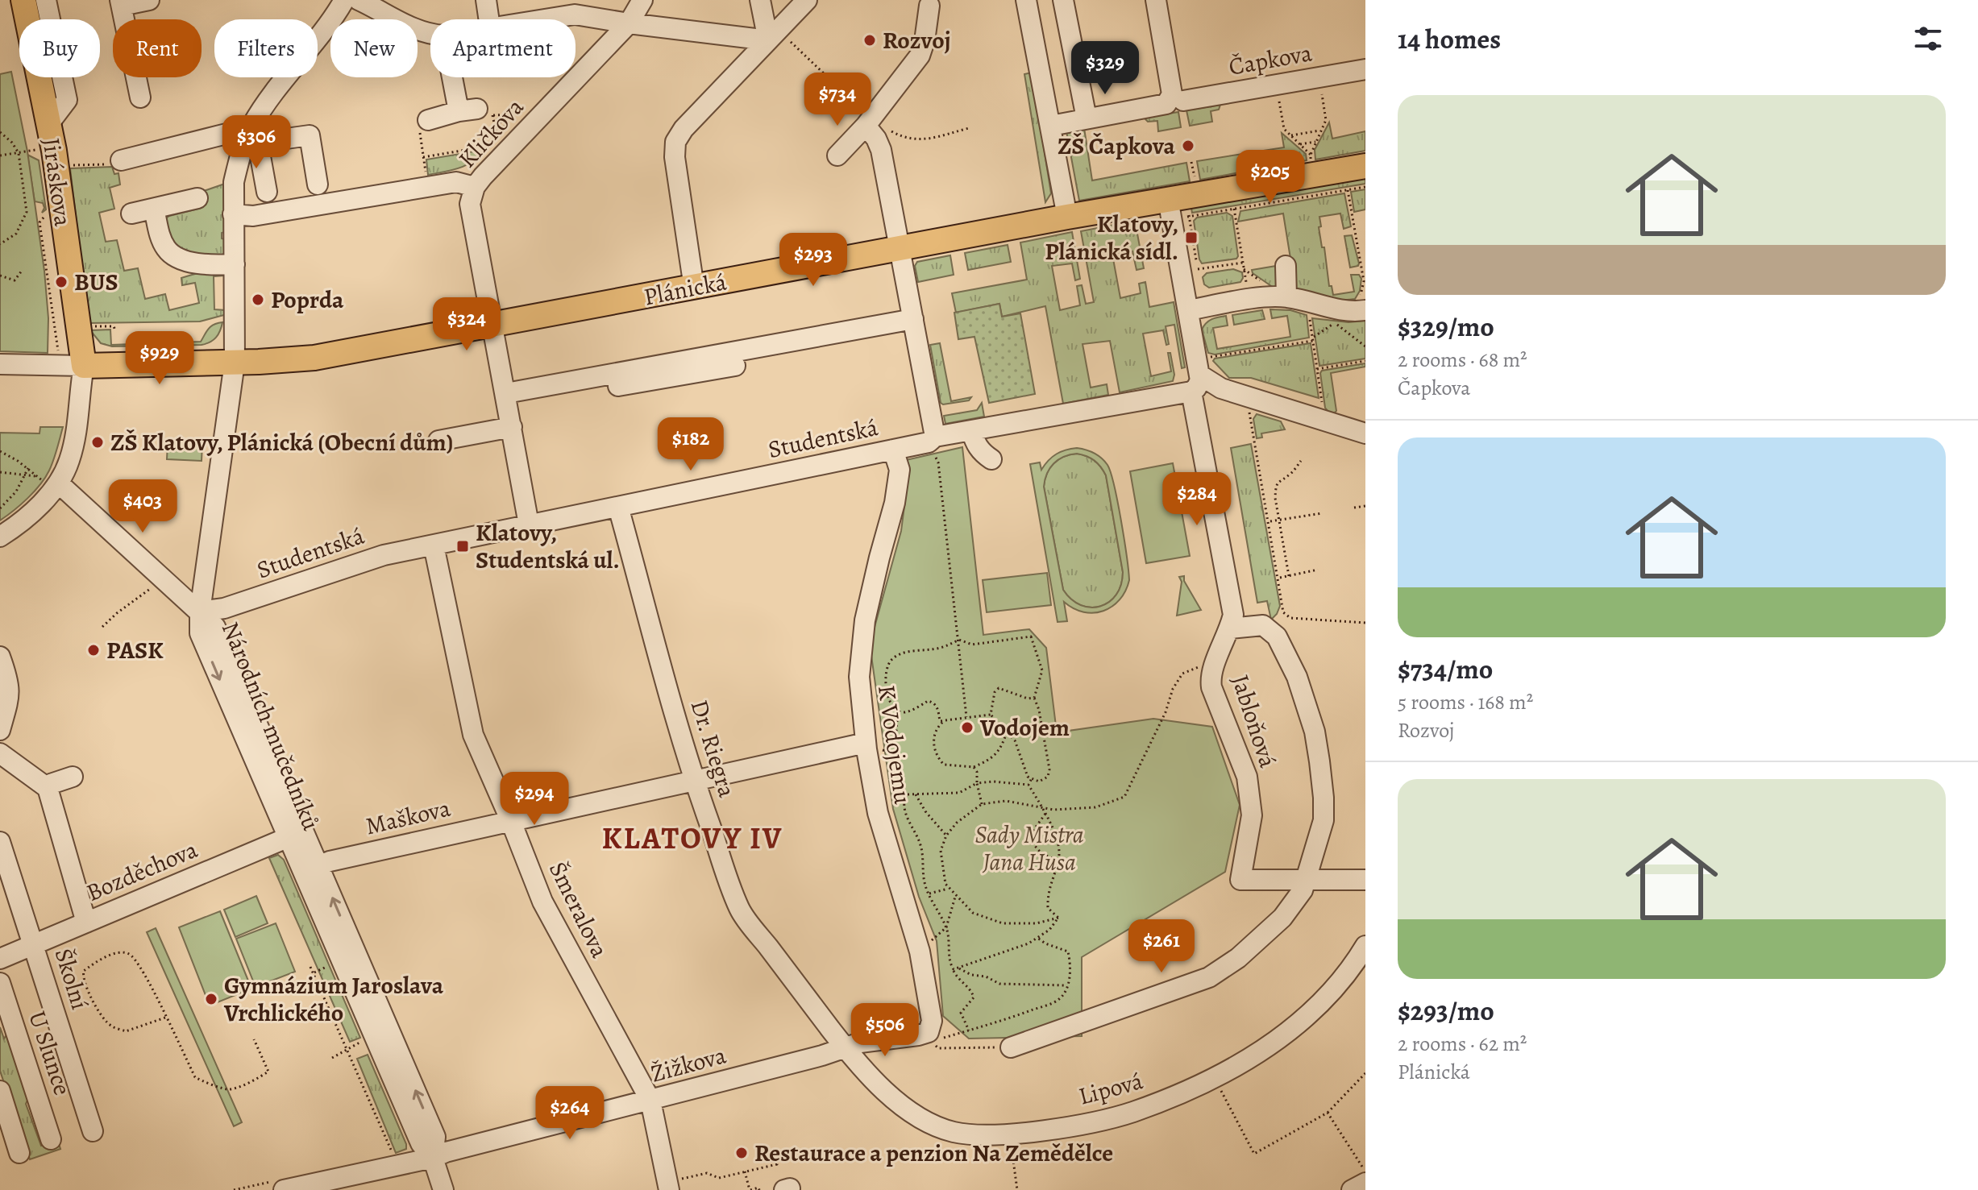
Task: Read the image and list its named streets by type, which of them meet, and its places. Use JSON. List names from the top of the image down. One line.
{"streets":{"main road":["Jiráskova","Plánická"],"street":["Čapkova","Kličkova","Studentská","Jabloňová","Národních mučedníků","K Vodojemu","Dr. Riegra","Maškova","Bozděchova","Šmeralova","Školní","U Slunce","Žižkova","Lipová"]},"crossings":[["Kličkova","Plánická"],["Kličkova","Studentská"],["Jiráskova","Plánická"],["Plánická","Jabloňová"],["Plánická","Národních mučedníků"],["Studentská","Jabloňová"],["Studentská","Národních mučedníků"],["Studentská","K Vodojemu"],["Studentská","Dr. Riegra"],["Studentská","Šmeralova"],["Národních mučedníků","Maškova"],["Národních mučedníků","Bozděchova"],["Národních mučedníků","Žižkova"],["K Vodojemu","Maškova"],["K Vodojemu","Žižkova"],["Dr. Riegra","Maškova"],["Dr. Riegra","Žižkova"],["Dr. Riegra","Lipová"],["Maškova","Šmeralova"],["Bozděchova","Školní"],["Šmeralova","Žižkova"],["Žižkova","Lipová"]],"districts":["KLATOVY IV"],"parks":["Sady Mistra Jana Husa"],"places":{"other":["Rozvoj","ZŠ Čapkova","BUS","Poprda","ZŠ Klatovy, Plánická (Obecní dům)","PASK","Vodojem","Gymnázium Jaroslava Vrchlického","Restaurace a penzion Na Zemědělce"],"transit":["Klatovy, Plánická sídl.","Klatovy, Studentská ul."]},"page":{"heading":"14 homes","chip":["Buy","Rent","Filters","New","Apartment"],"price":["$329","$734","$306","$205","$293","$324","$929","$182","$284","$403","$294","$261","$506","$264"],"list":[{"name":"$329/mo","note":"2 rooms · 68 m² · Čapkova"},{"name":"$734/mo","note":"5 rooms · 168 m² · Rozvoj"},{"name":"$293/mo","note":"2 rooms · 62 m² · Plánická"}]}}
